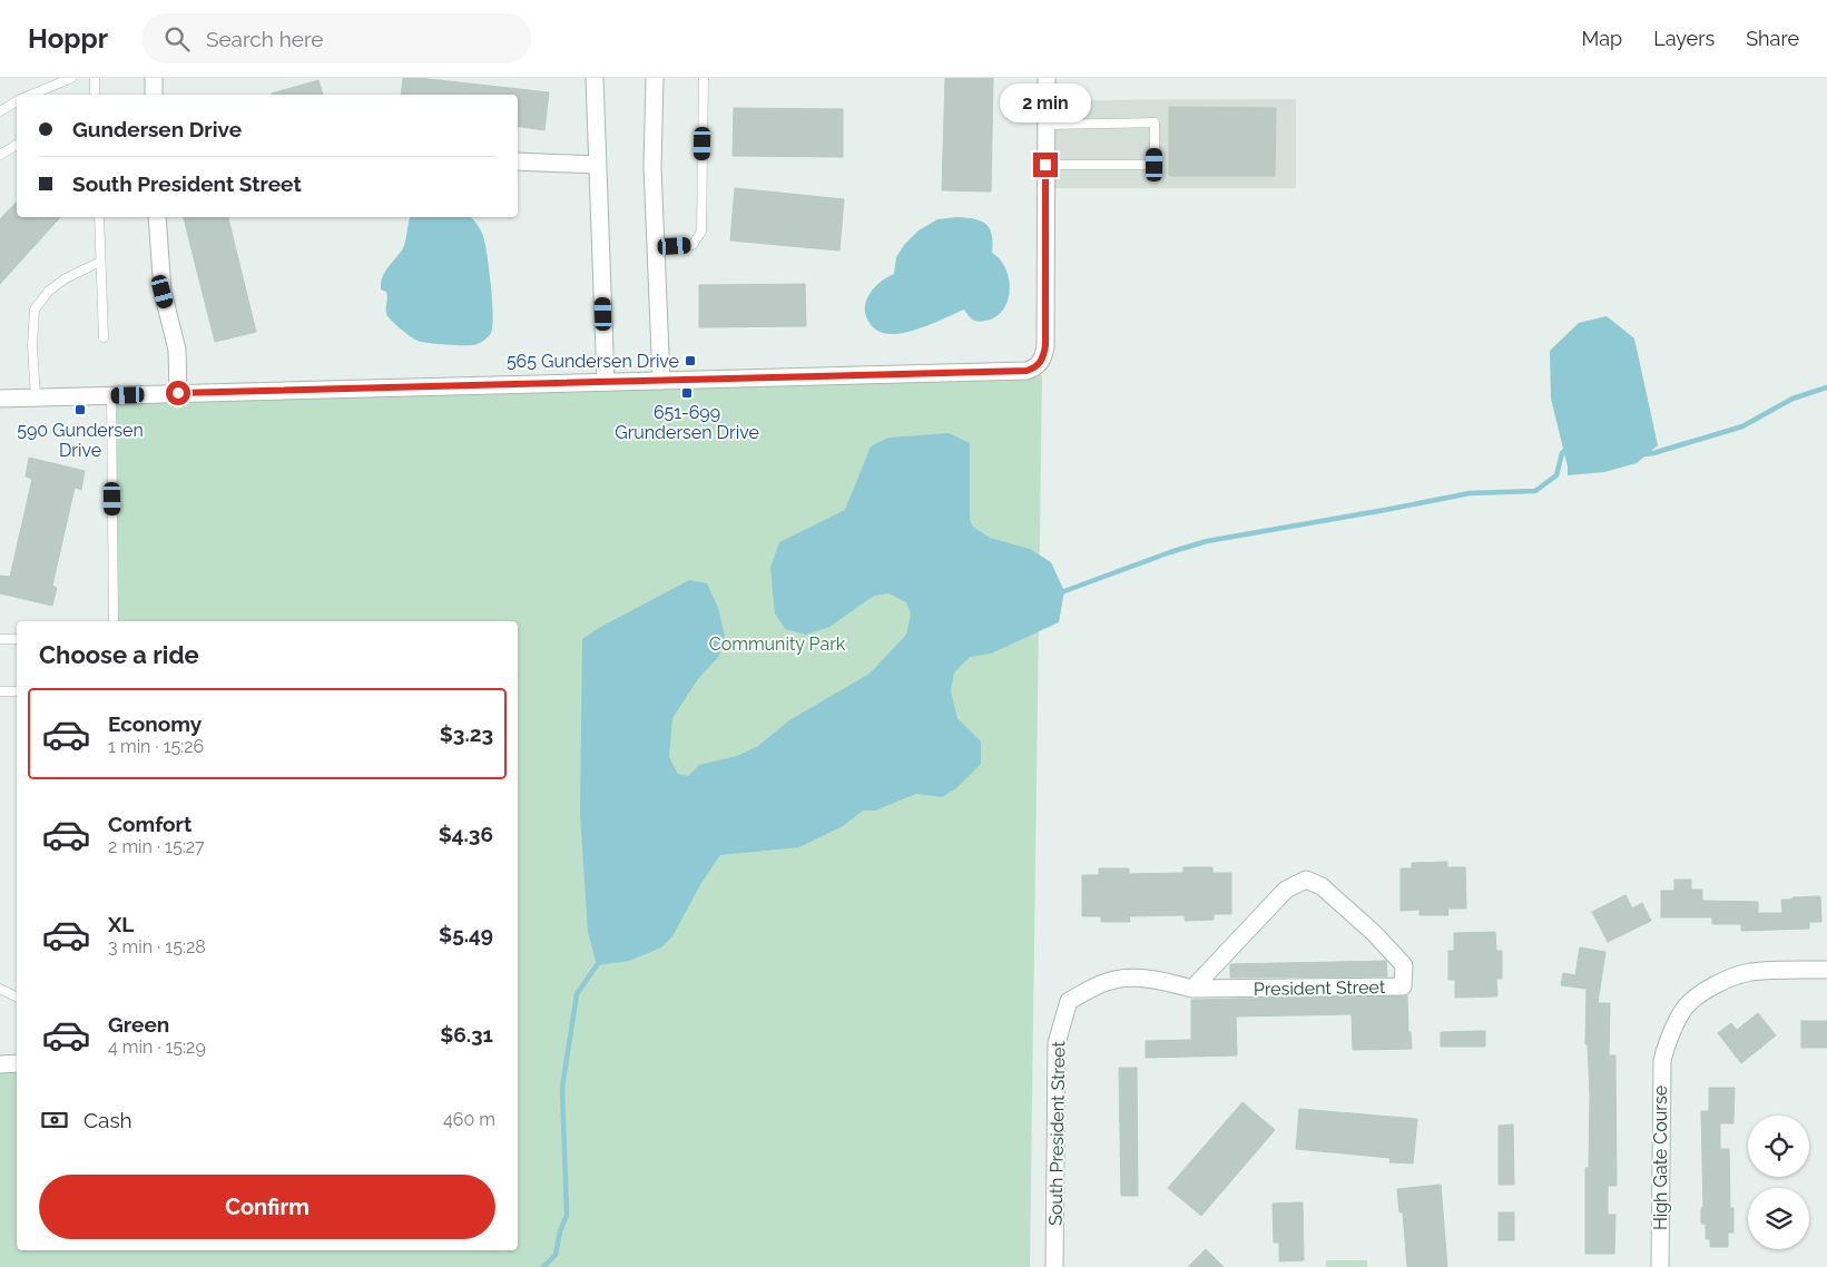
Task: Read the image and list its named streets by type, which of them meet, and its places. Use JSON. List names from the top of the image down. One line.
{"streets":{"street":["President Street","South President Street","High Gate Course"]},"crossings":[["President Street","South President Street"]],"parks":["Community Park"],"places":{"transit":["565 Gundersen Drive","651-699 Grundersen Drive","590 Gundersen Drive"]},"page":{"header":"Hoppr","search":"Search here","nav":["Map","Layers","Share"],"bubble":"2 min","banner":["Gundersen Drive","South President Street"],"heading":"Choose a ride","list":[{"name":"Economy","note":"1 min · 15:26","value":"$3.23"},{"name":"Comfort","note":"2 min · 15:27","value":"$4.36"},{"name":"XL","note":"3 min · 15:28","value":"$5.49"},{"name":"Green","note":"4 min · 15:29","value":"$6.31"}],"pay":["Cash","460 m"],"buttons":"Confirm"}}
